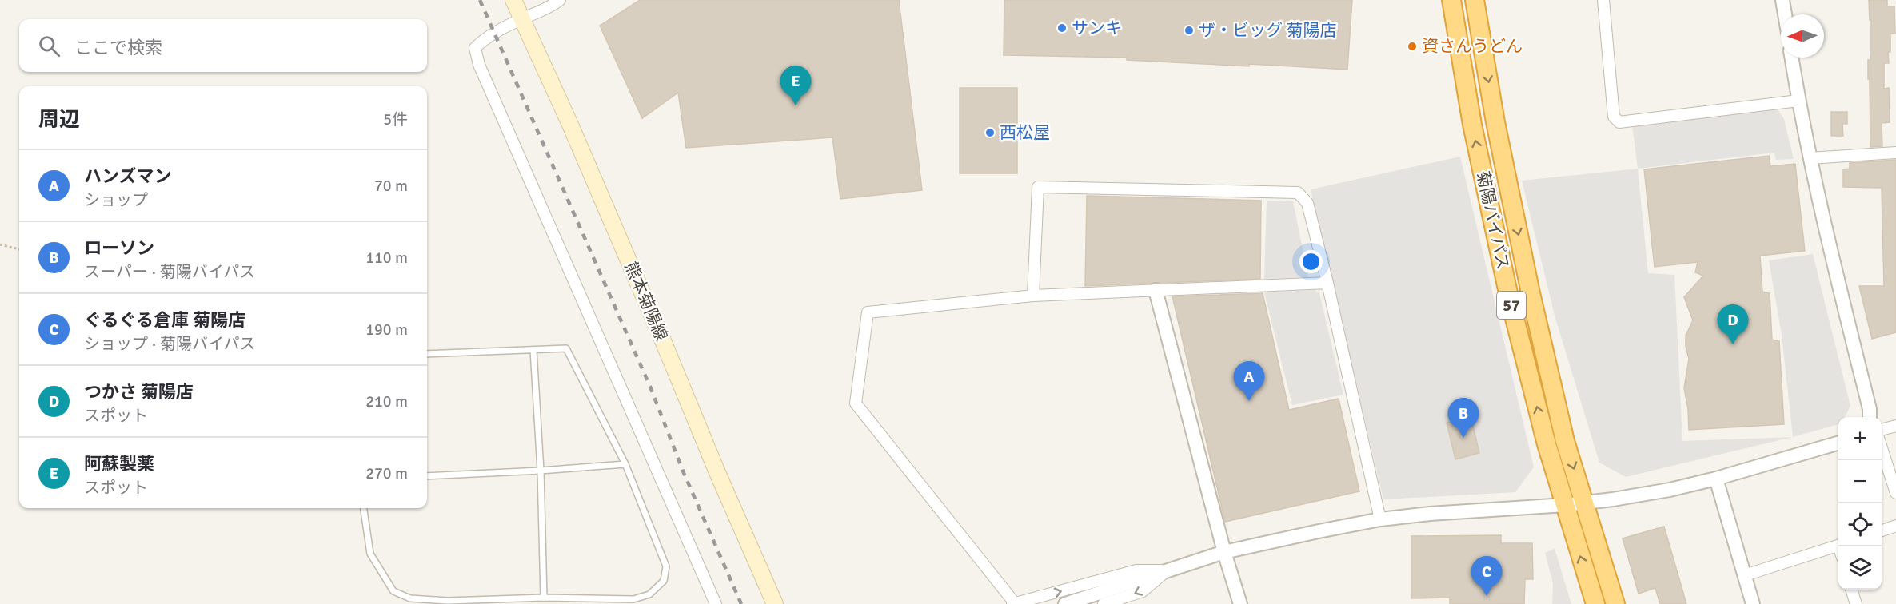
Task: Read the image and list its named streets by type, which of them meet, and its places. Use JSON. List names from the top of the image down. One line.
{"streets":{"highway":["菊陽バイパス","57"],"main road":["熊本菊陽線"]},"places":["サンキ","ザ・ビッグ 菊陽店","資さんうどん","西松屋"],"north":"left","page":{"search":"ここで検索","pins":["E","D","A","B","C"],"heading":["周辺","5件"],"list":[{"mark":"A","name":"ハンズマン","note":"ショップ","value":"70 m"},{"mark":"B","name":"ローソン","note":"スーパー · 菊陽バイパス","value":"110 m"},{"mark":"C","name":"ぐるぐる倉庫 菊陽店","note":"ショップ · 菊陽バイパス","value":"190 m"},{"mark":"D","name":"つかさ 菊陽店","note":"スポット","value":"210 m"},{"mark":"E","name":"阿蘇製薬","note":"スポット","value":"270 m"}],"map_buttons":["+","−"]}}
